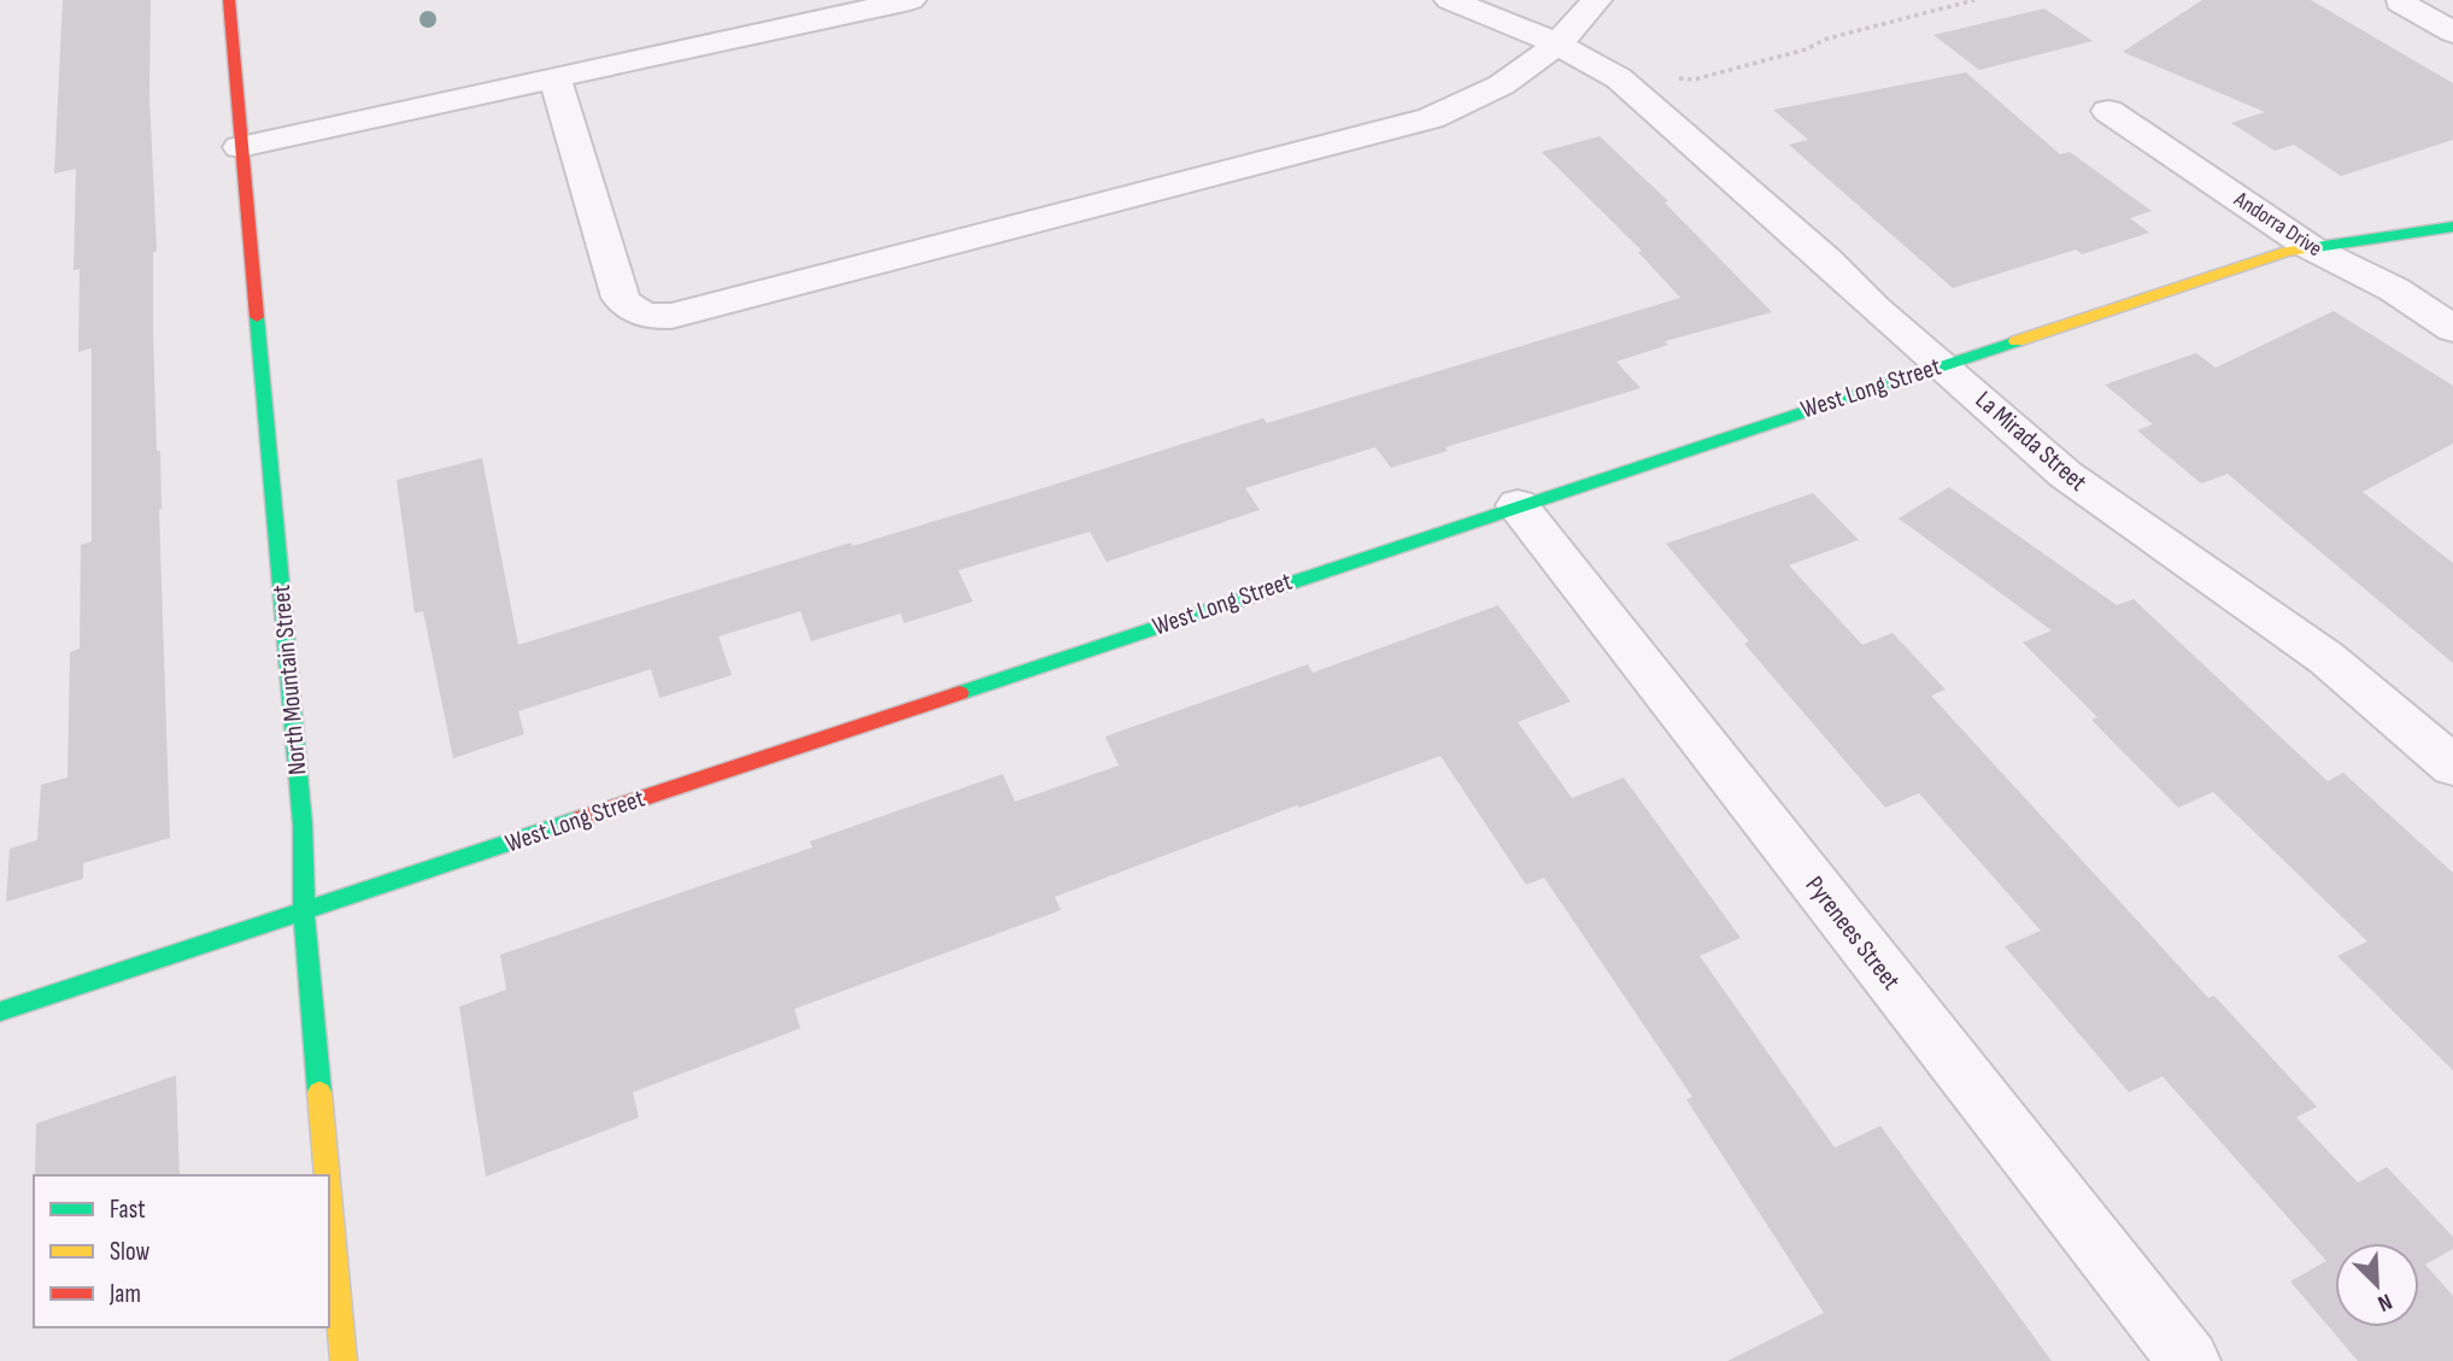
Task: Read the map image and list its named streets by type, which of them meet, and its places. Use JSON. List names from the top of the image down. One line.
{"streets":{"street":["Andorra Drive","West Long Street","La Mirada Street","North Mountain Street","Pyrenees Street"]},"crossings":[["Andorra Drive","West Long Street"],["West Long Street","La Mirada Street"],["West Long Street","North Mountain Street"],["West Long Street","Pyrenees Street"]],"legend":["Fast","Slow","Jam"],"north":"bottom right"}
